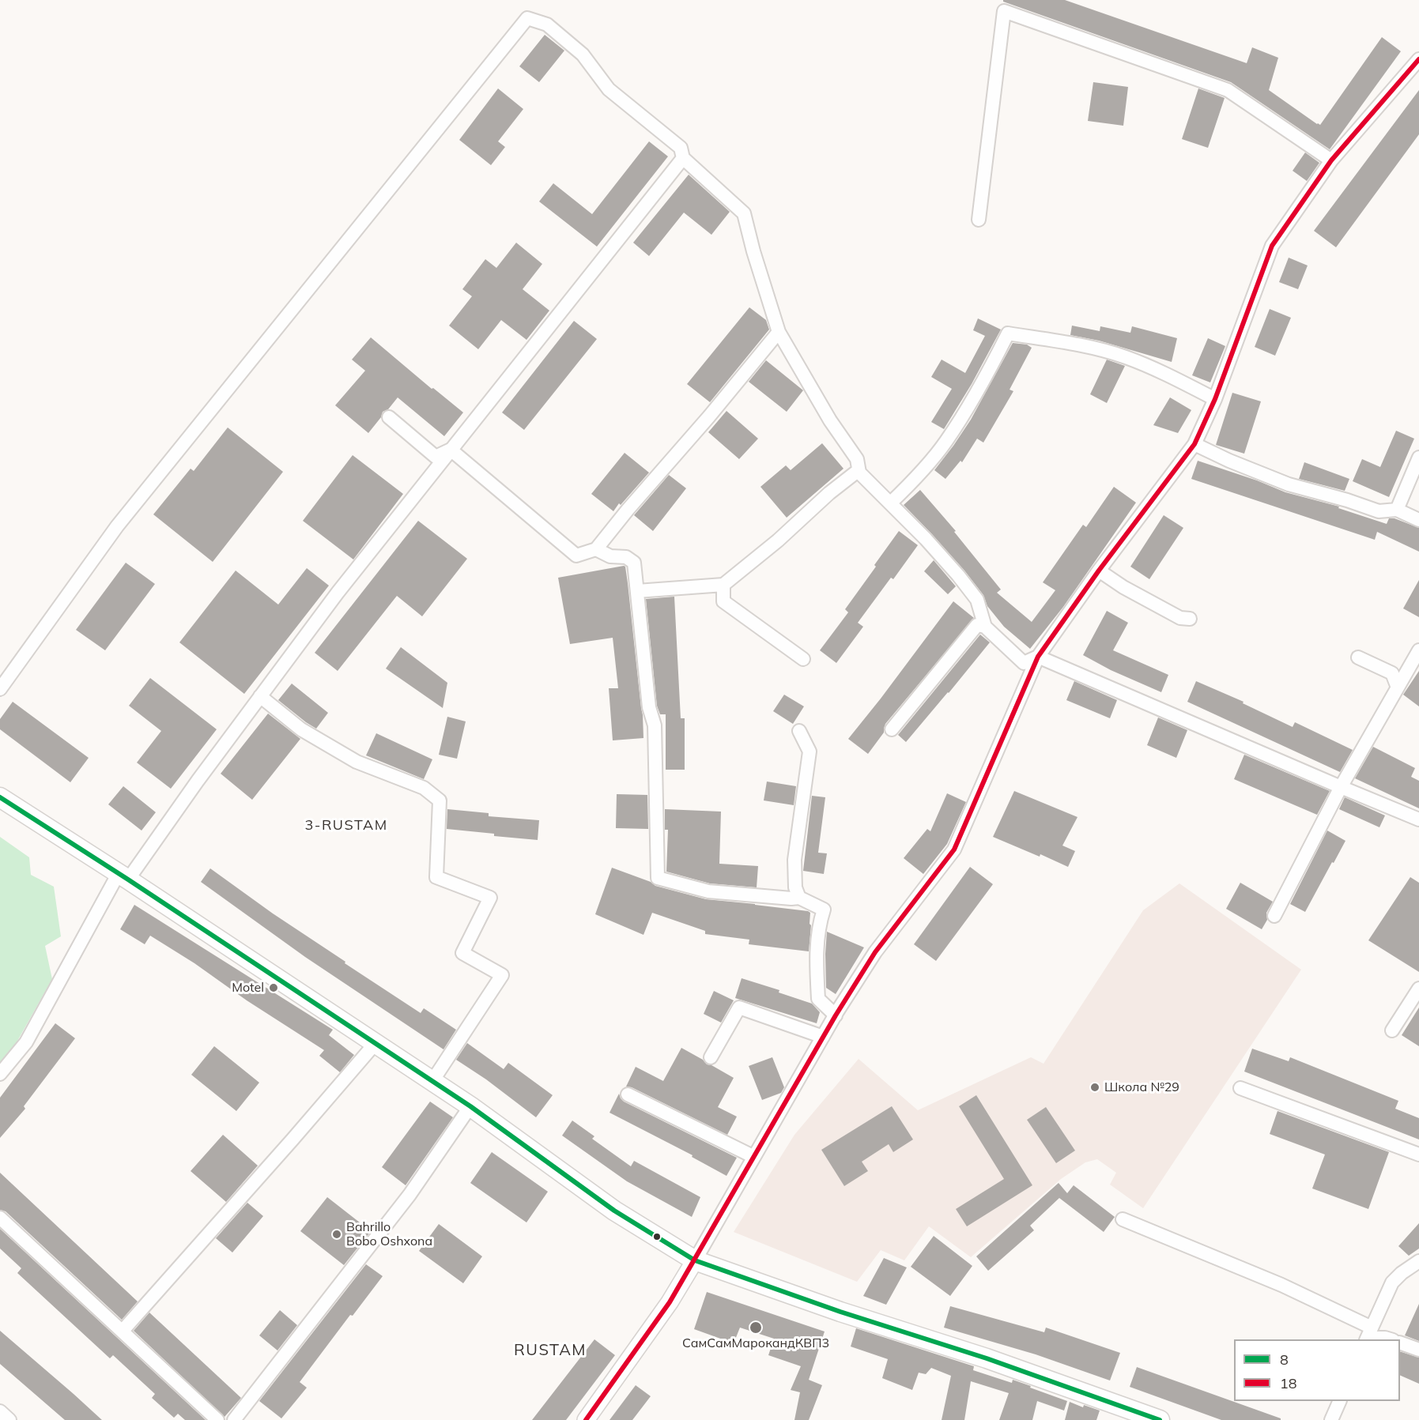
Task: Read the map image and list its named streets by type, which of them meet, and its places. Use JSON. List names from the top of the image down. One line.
{"districts":["3-RUSTAM","RUSTAM"],"places":["Motel","Школа №29","Bahrillo Bobo Oshxona","СамСамМарокандКВП3"],"lines":["transit line 18","transit line 8"],"legend":["8","18"]}
